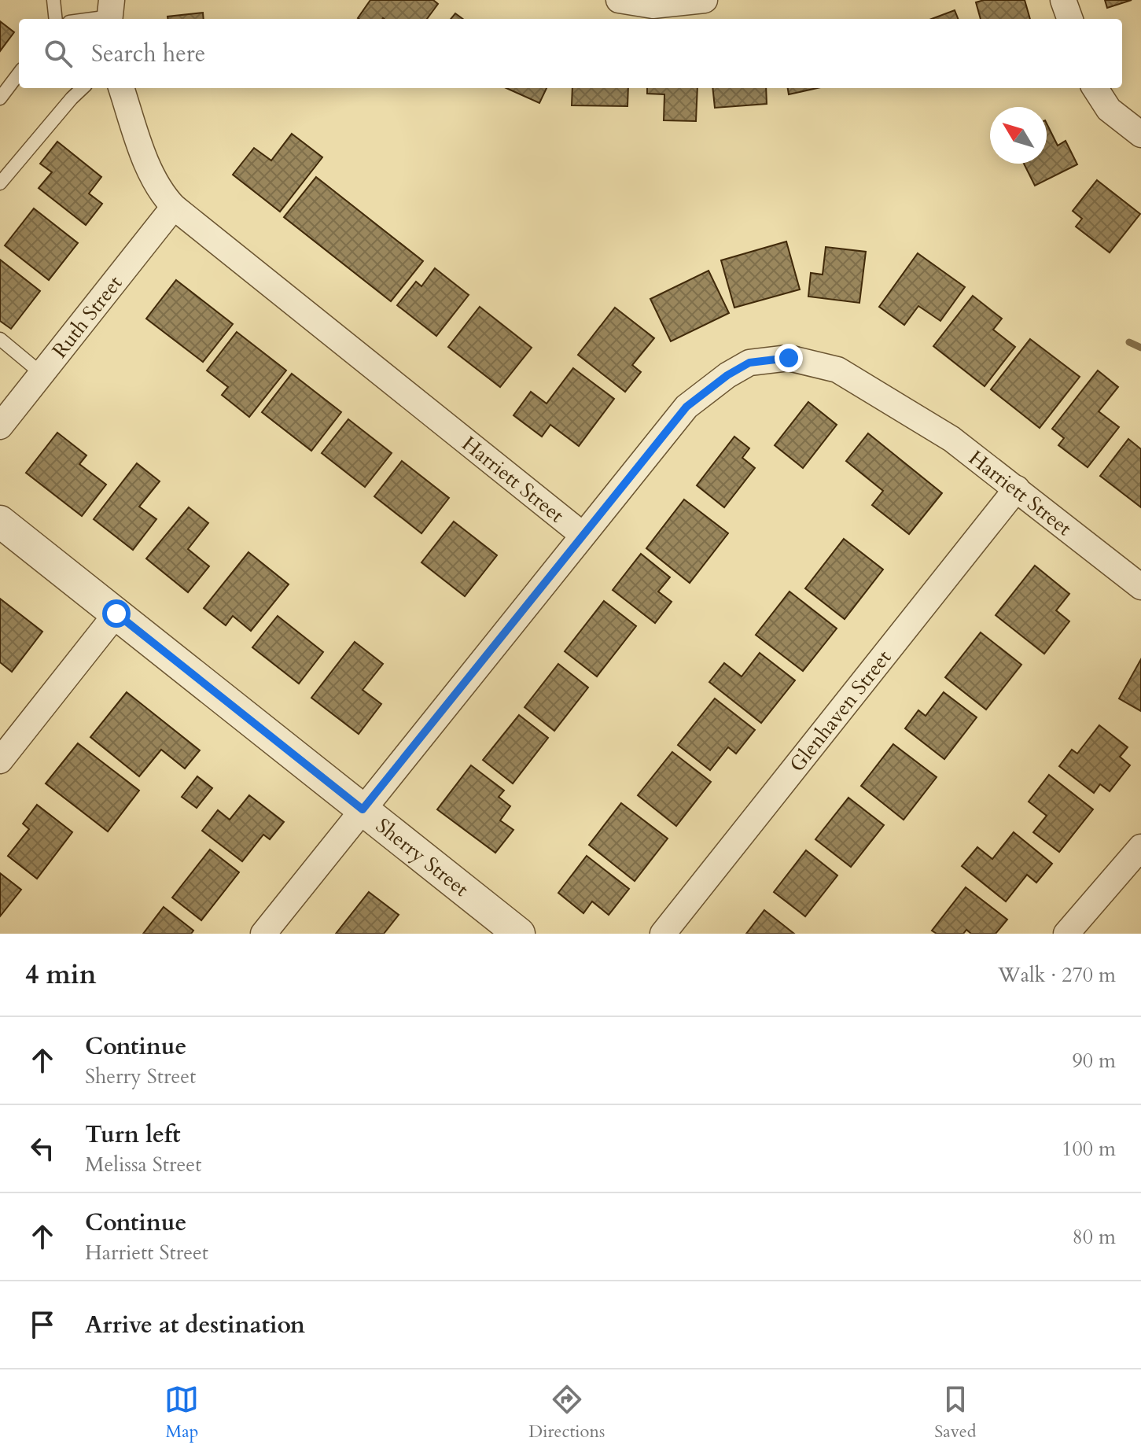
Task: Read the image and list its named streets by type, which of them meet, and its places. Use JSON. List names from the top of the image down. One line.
{"streets":{"street":["Ruth Street","Harriett Street","Glenhaven Street","Sherry Street"]},"crossings":[["Ruth Street","Harriett Street"],["Harriett Street","Glenhaven Street"]],"north":"top left","page":{"search":"Search here","heading":["4 min","Walk · 270 m"],"list":[["Continue","Sherry Street","90 m"],["Turn left","Melissa Street","100 m"],["Continue","Harriett Street","80 m"],"Arrive at destination"],"nav":["Map","Directions","Saved"]}}
